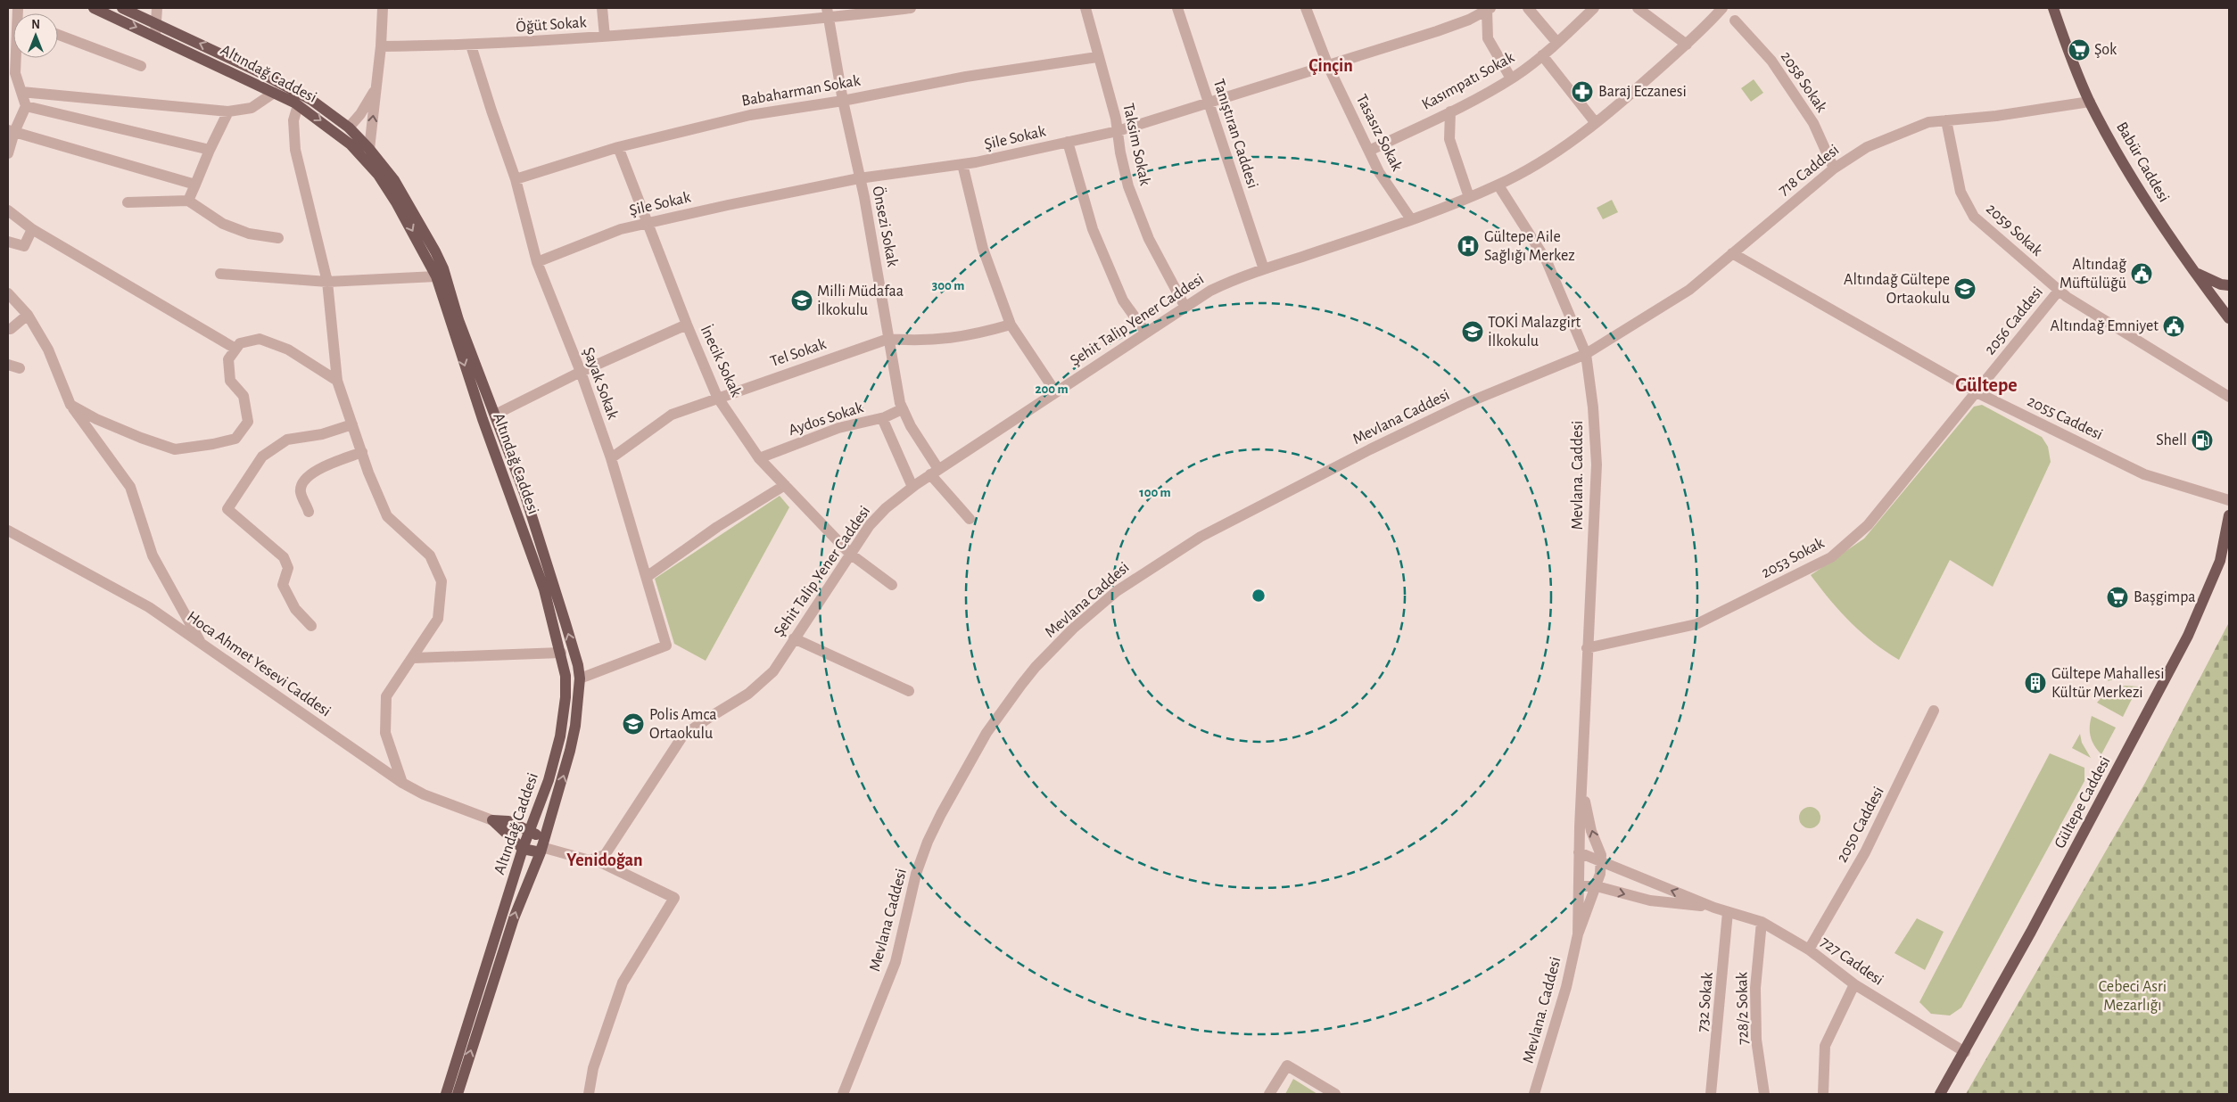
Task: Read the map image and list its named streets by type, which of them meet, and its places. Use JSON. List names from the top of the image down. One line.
{"streets":{"main road":["Altındağ Caddesi","Babür Caddesi","Hoca Ahmet Yesevi Caddesi","Gültepe Caddesi"],"street":["Öğüt Sokak","Kasımpatı Sokak","2058 Sokak","Babaharman Sokak","Tasasız Sokak","Tanıştıran Caddesi","Şile Sokak","Taksim Sokak","718 Caddesi","Önsezi Sokak","2059 Sokak","Şehit Talip Yener Caddesi","2056 Caddesi","Tel Sokak","İnecik Sokak","Şayak Sokak","Mevlana Caddesi","2055 Caddesi","Aydos Sokak","Mevlana. Caddesi","2053 Sokak","2050 Caddesi","727 Caddesi","732 Sokak","728/2 Sokak"]},"crossings":[["Öğüt Sokak","Önsezi Sokak"],["Öğüt Sokak","Şayak Sokak"],["Altındağ Caddesi","Şayak Sokak"],["Altındağ Caddesi","Hoca Ahmet Yesevi Caddesi"],["Kasımpatı Sokak","Tasasız Sokak"],["2058 Sokak","718 Caddesi"],["Babaharman Sokak","Taksim Sokak"],["Babaharman Sokak","Önsezi Sokak"],["Babaharman Sokak","İnecik Sokak"],["Babaharman Sokak","Şayak Sokak"],["Tasasız Sokak","Şile Sokak"],["Tasasız Sokak","Şehit Talip Yener Caddesi"],["Tanıştıran Caddesi","Şile Sokak"],["Tanıştıran Caddesi","Şehit Talip Yener Caddesi"],["Şile Sokak","Taksim Sokak"],["Şile Sokak","Önsezi Sokak"],["Şile Sokak","İnecik Sokak"],["Şile Sokak","Şayak Sokak"],["Taksim Sokak","Şehit Talip Yener Caddesi"],["Babür Caddesi","718 Caddesi"],["718 Caddesi","2059 Sokak"],["718 Caddesi","Mevlana Caddesi"],["718 Caddesi","2055 Caddesi"],["718 Caddesi","Mevlana. Caddesi"],["Önsezi Sokak","Şehit Talip Yener Caddesi"],["Önsezi Sokak","Tel Sokak"],["Önsezi Sokak","Aydos Sokak"],["2059 Sokak","2056 Caddesi"],["Şehit Talip Yener Caddesi","İnecik Sokak"],["Şehit Talip Yener Caddesi","Mevlana. Caddesi"],["2056 Caddesi","2055 Caddesi"],["2056 Caddesi","2053 Sokak"],["Tel Sokak","İnecik Sokak"],["Tel Sokak","Şayak Sokak"],["İnecik Sokak","Aydos Sokak"],["Mevlana Caddesi","Mevlana. Caddesi"],["2055 Caddesi","2053 Sokak"],["Mevlana. Caddesi","2053 Sokak"],["Mevlana. Caddesi","727 Caddesi"],["Gültepe Caddesi","727 Caddesi"],["2050 Caddesi","727 Caddesi"],["727 Caddesi","732 Sokak"],["727 Caddesi","728/2 Sokak"]],"districts":["Çinçin","Gültepe","Yenidoğan"],"parks":["Cebeci Asri Mezarlığı"],"places":{"supermarket":["Şok","Başgimpa"],"pharmacy":["Baraj Eczanesi"],"hospital":["Gültepe Aile Sağlığı Merkez"],"public building":["Altındağ Müftülüğü","Altındağ Emniyet"],"school or university":["Altındağ Gültepe Ortaokulu","Milli Müdafaa İlkokulu","TOKİ Malazgirt İlkokulu","Polis Amca Ortaokulu"],"fuel station":["Shell"],"building":["Gültepe Mahallesi Kültür Merkezi"]},"north":"top","rings":["300 m","200 m","100 m"]}
